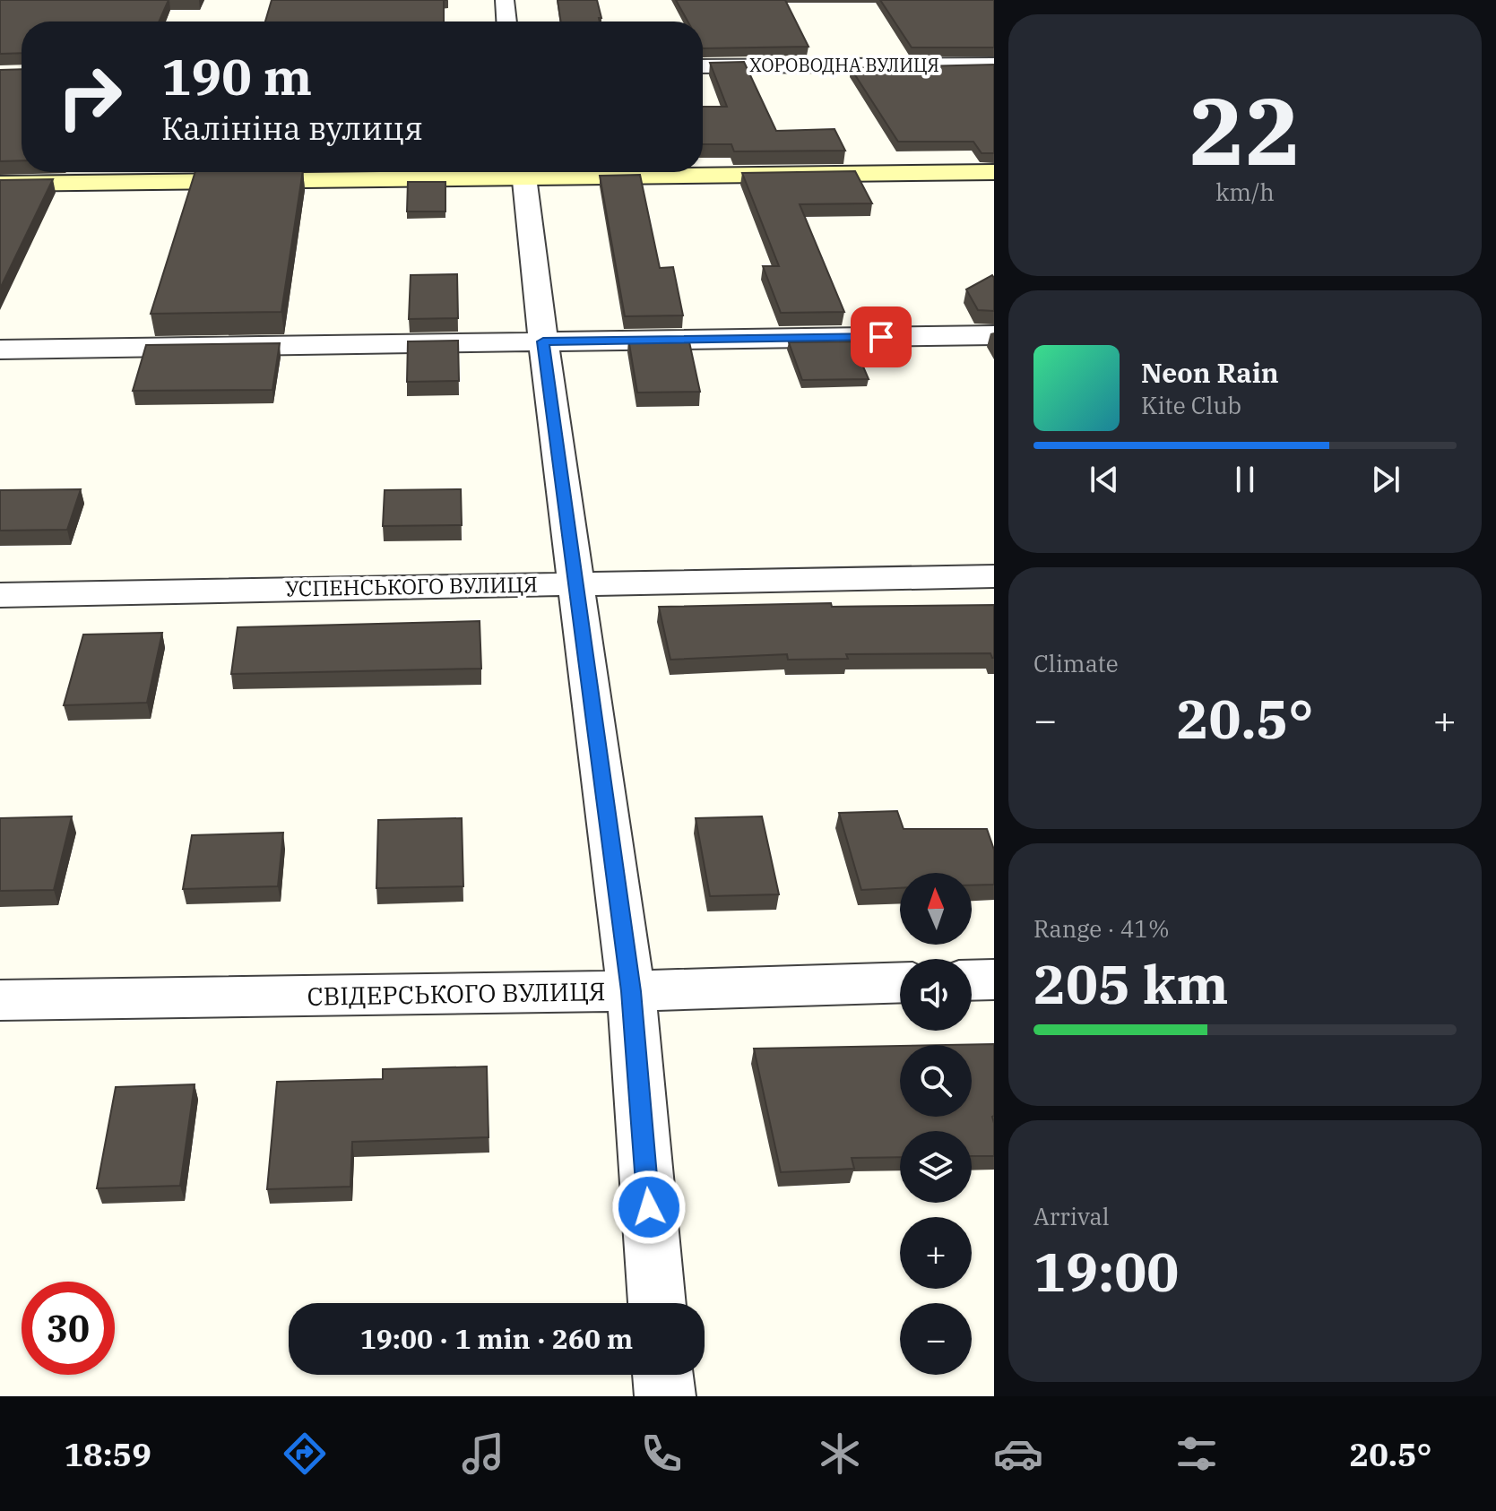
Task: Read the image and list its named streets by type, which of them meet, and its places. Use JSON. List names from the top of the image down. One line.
{"streets":{"street":["ХОРОВОДНА ВУЛИЦЯ","УСПЕНСЬКОГО ВУЛИЦЯ","СВІДЕРСЬКОГО ВУЛИЦЯ"]},"north":"top","page":{"tile":[["22","km/h"],"Climate",["Range · 41%","205 km"],["Arrival","19:00"]],"turn":["190 m","Калініна вулиця"],"song":["Neon Rain","Kite Club"],"heat":["−","20.5°","+"],"map_buttons":["+","−"],"limit":"30","trip":"19:00 · 1 min · 260 m","tabs":["18:59","20.5°"]}}
